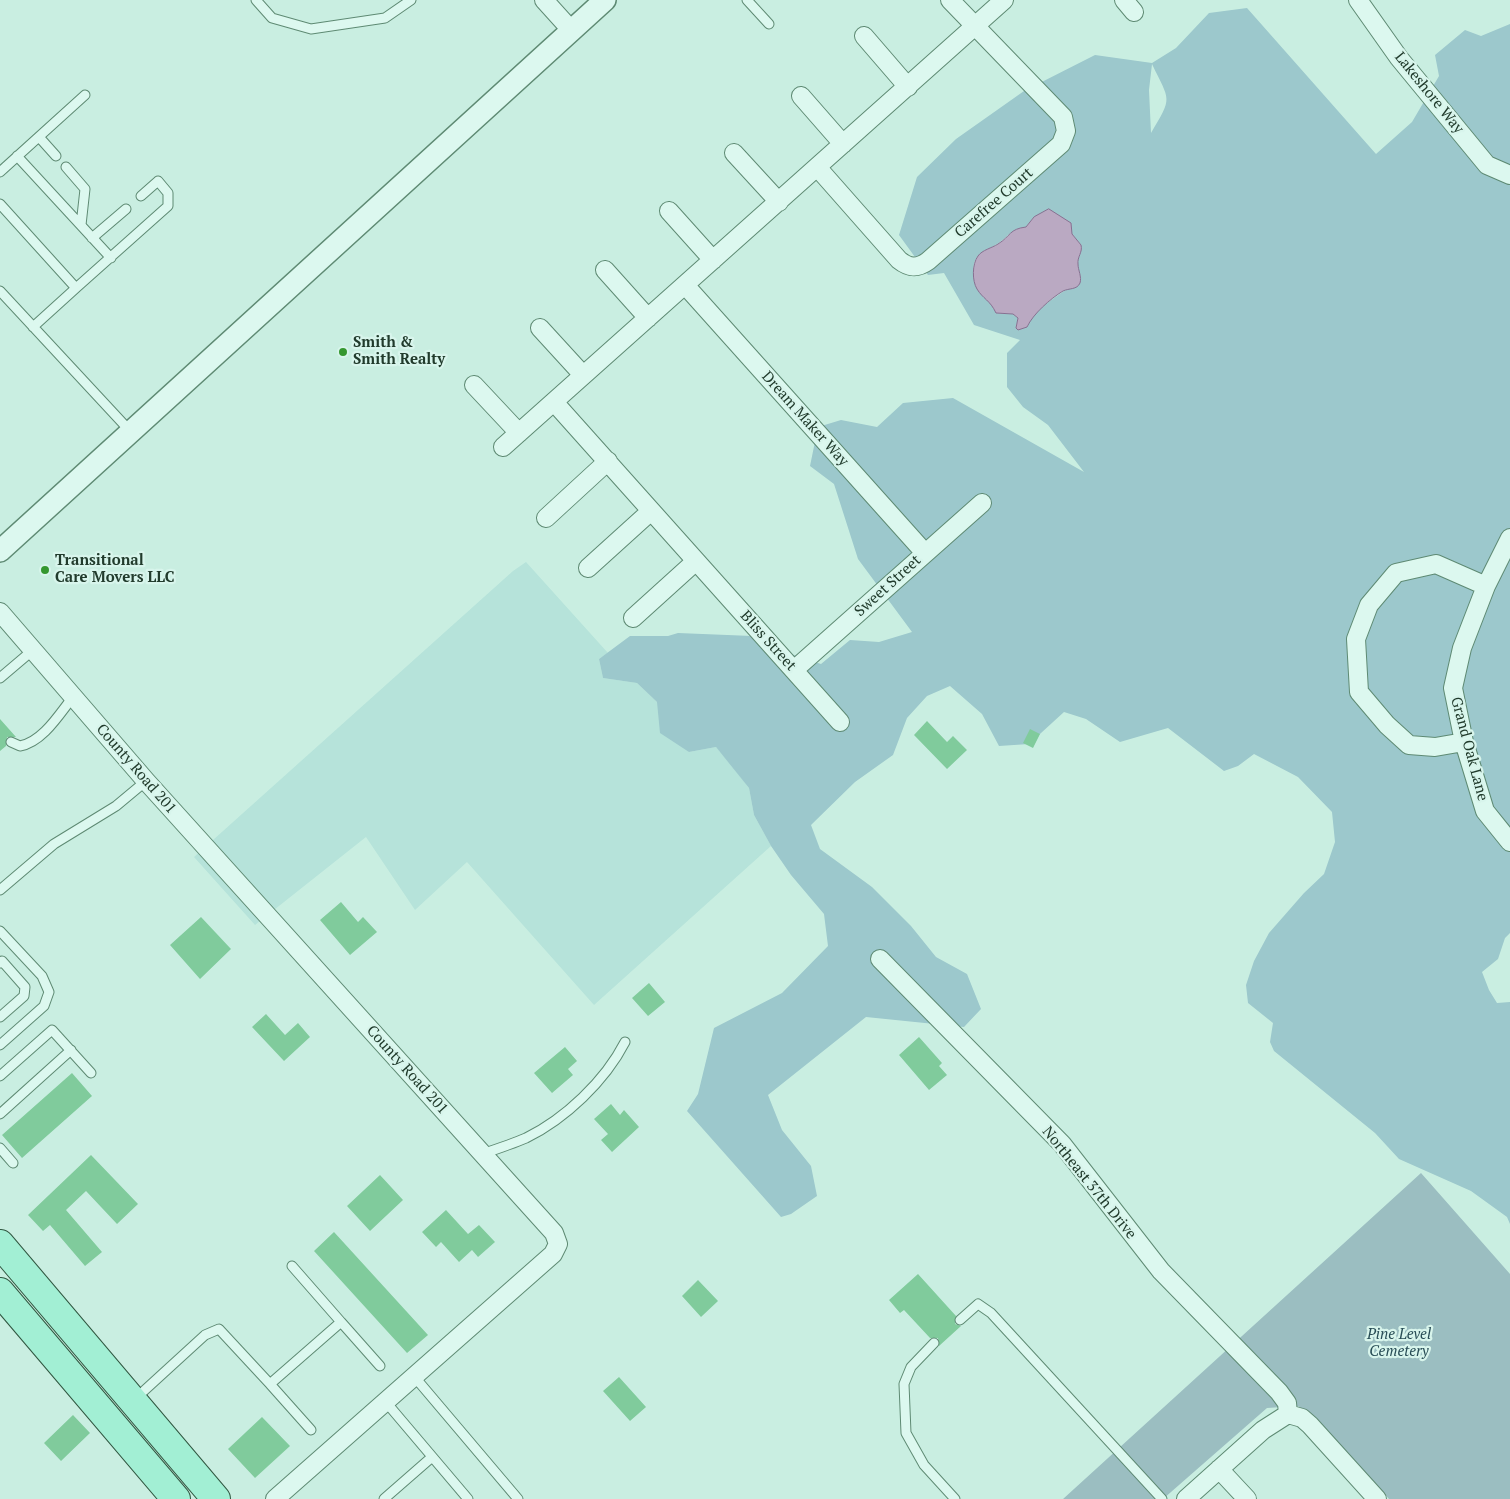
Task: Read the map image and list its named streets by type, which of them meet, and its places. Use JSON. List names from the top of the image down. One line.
{"streets":{"street":["Lakeshore Way","Carefree Court","Dream Maker Way","Sweet Street","Bliss Street","Grand Oak Lane","County Road 201","Northeast 37th Drive"]},"crossings":[["Dream Maker Way","Sweet Street"],["Sweet Street","Bliss Street"]],"parks":["Pine Level Cemetery"],"places":["Smith & Smith Realty","Transitional Care Movers LLC"]}
